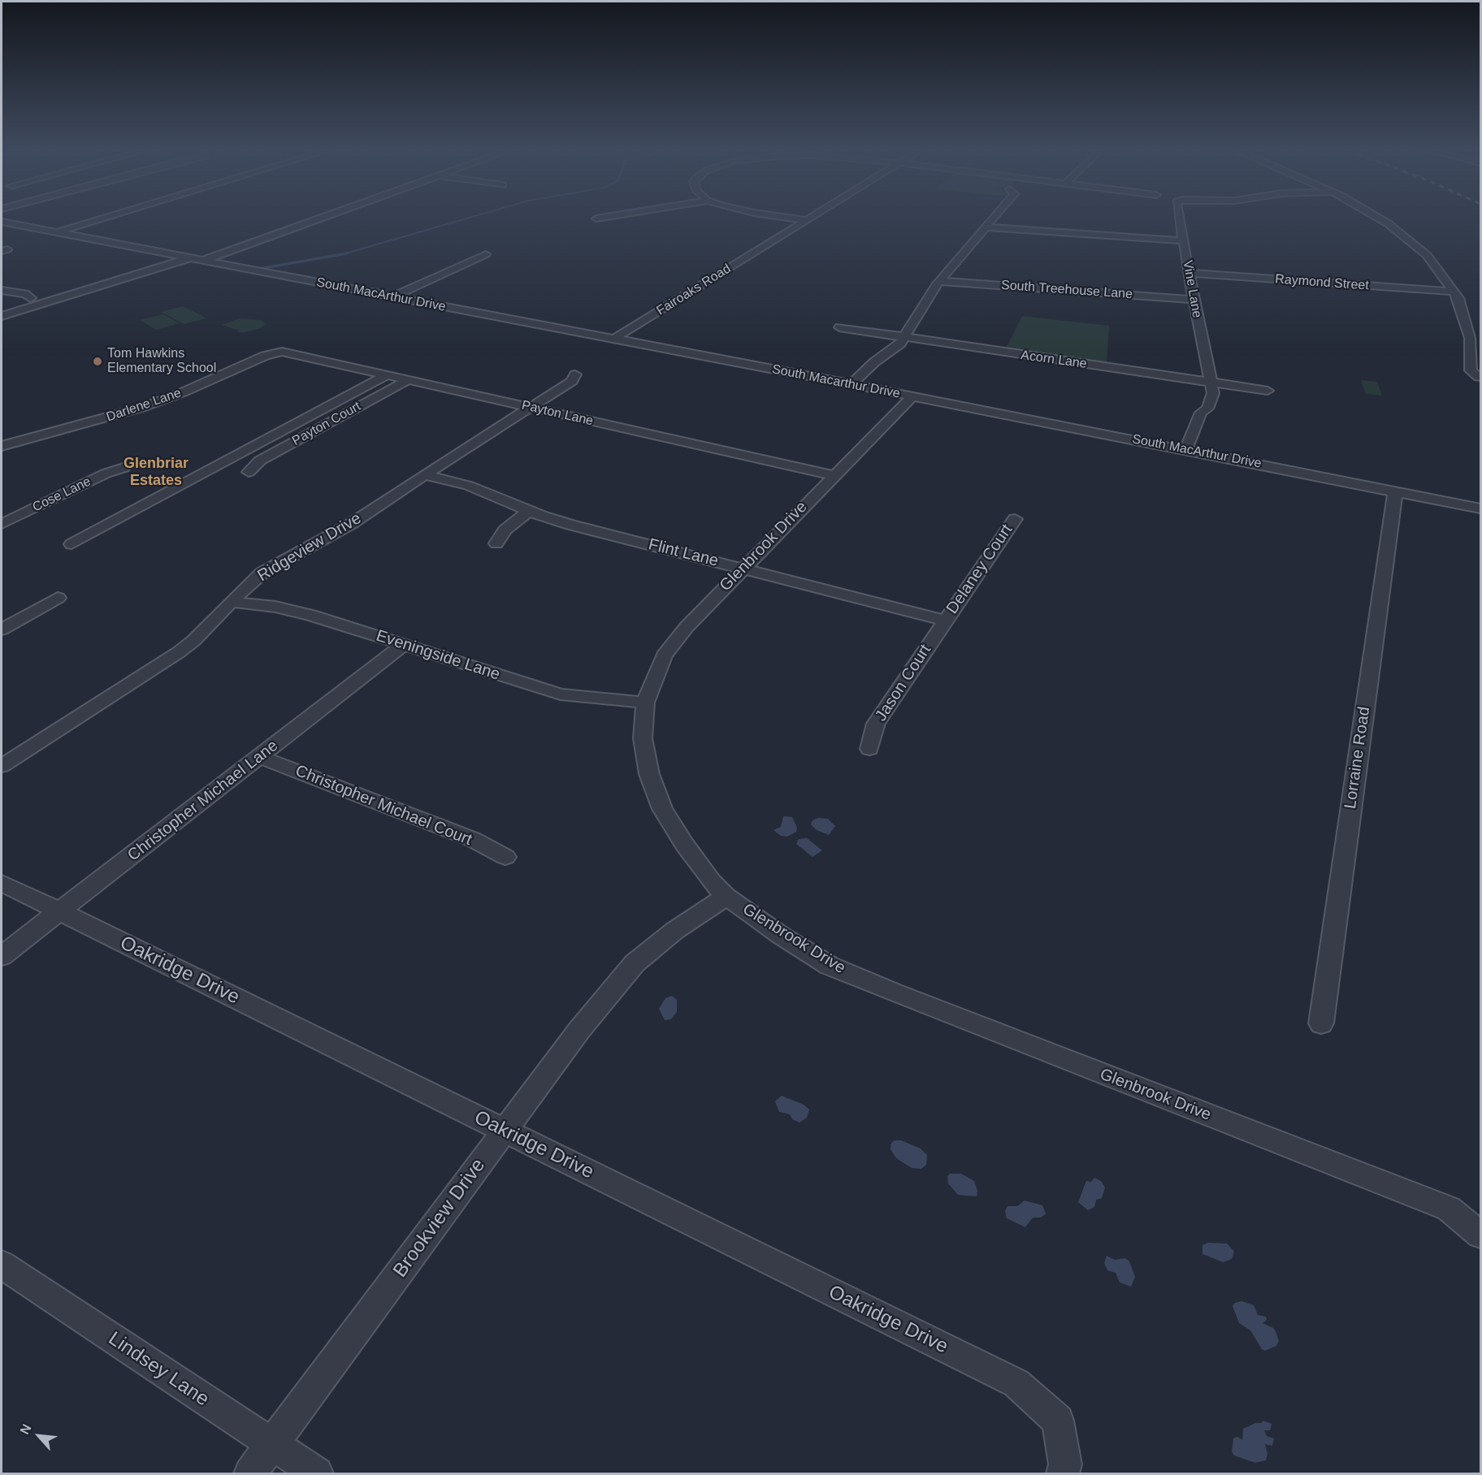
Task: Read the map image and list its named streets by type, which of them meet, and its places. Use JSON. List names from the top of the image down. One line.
{"streets":{"street":["Raymond Street","Vine Lane","Fairoaks Road","South Treehouse Lane","South MacArthur Drive","Acorn Lane","South Macarthur Drive","Darlene Lane","Payton Lane","Payton Court","Cose Lane","Glenbrook Drive","Ridgeview Drive","Flint Lane","Delaney Court","Eveningside Lane","Jason Court","Lorraine Road","Christopher Michael Lane","Christopher Michael Court","Oakridge Drive","Brookview Drive","Lindsey Lane"]},"crossings":[["Raymond Street","Vine Lane"],["Vine Lane","South Treehouse Lane"],["Vine Lane","South MacArthur Drive"],["Vine Lane","Acorn Lane"],["Fairoaks Road","South MacArthur Drive"],["South MacArthur Drive","South Macarthur Drive"],["South MacArthur Drive","Glenbrook Drive"],["South MacArthur Drive","Lorraine Road"],["South Macarthur Drive","Glenbrook Drive"],["Darlene Lane","Payton Lane"],["Payton Lane","Payton Court"],["Payton Lane","Glenbrook Drive"],["Payton Lane","Ridgeview Drive"],["Glenbrook Drive","Flint Lane"],["Glenbrook Drive","Eveningside Lane"],["Glenbrook Drive","Brookview Drive"],["Ridgeview Drive","Flint Lane"],["Ridgeview Drive","Eveningside Lane"],["Flint Lane","Delaney Court"],["Flint Lane","Jason Court"],["Delaney Court","Jason Court"],["Eveningside Lane","Christopher Michael Lane"],["Christopher Michael Lane","Christopher Michael Court"],["Christopher Michael Lane","Oakridge Drive"],["Oakridge Drive","Brookview Drive"],["Brookview Drive","Lindsey Lane"]],"districts":["Glenbriar Estates"],"places":["Tom Hawkins Elementary School"],"north":"top left"}
